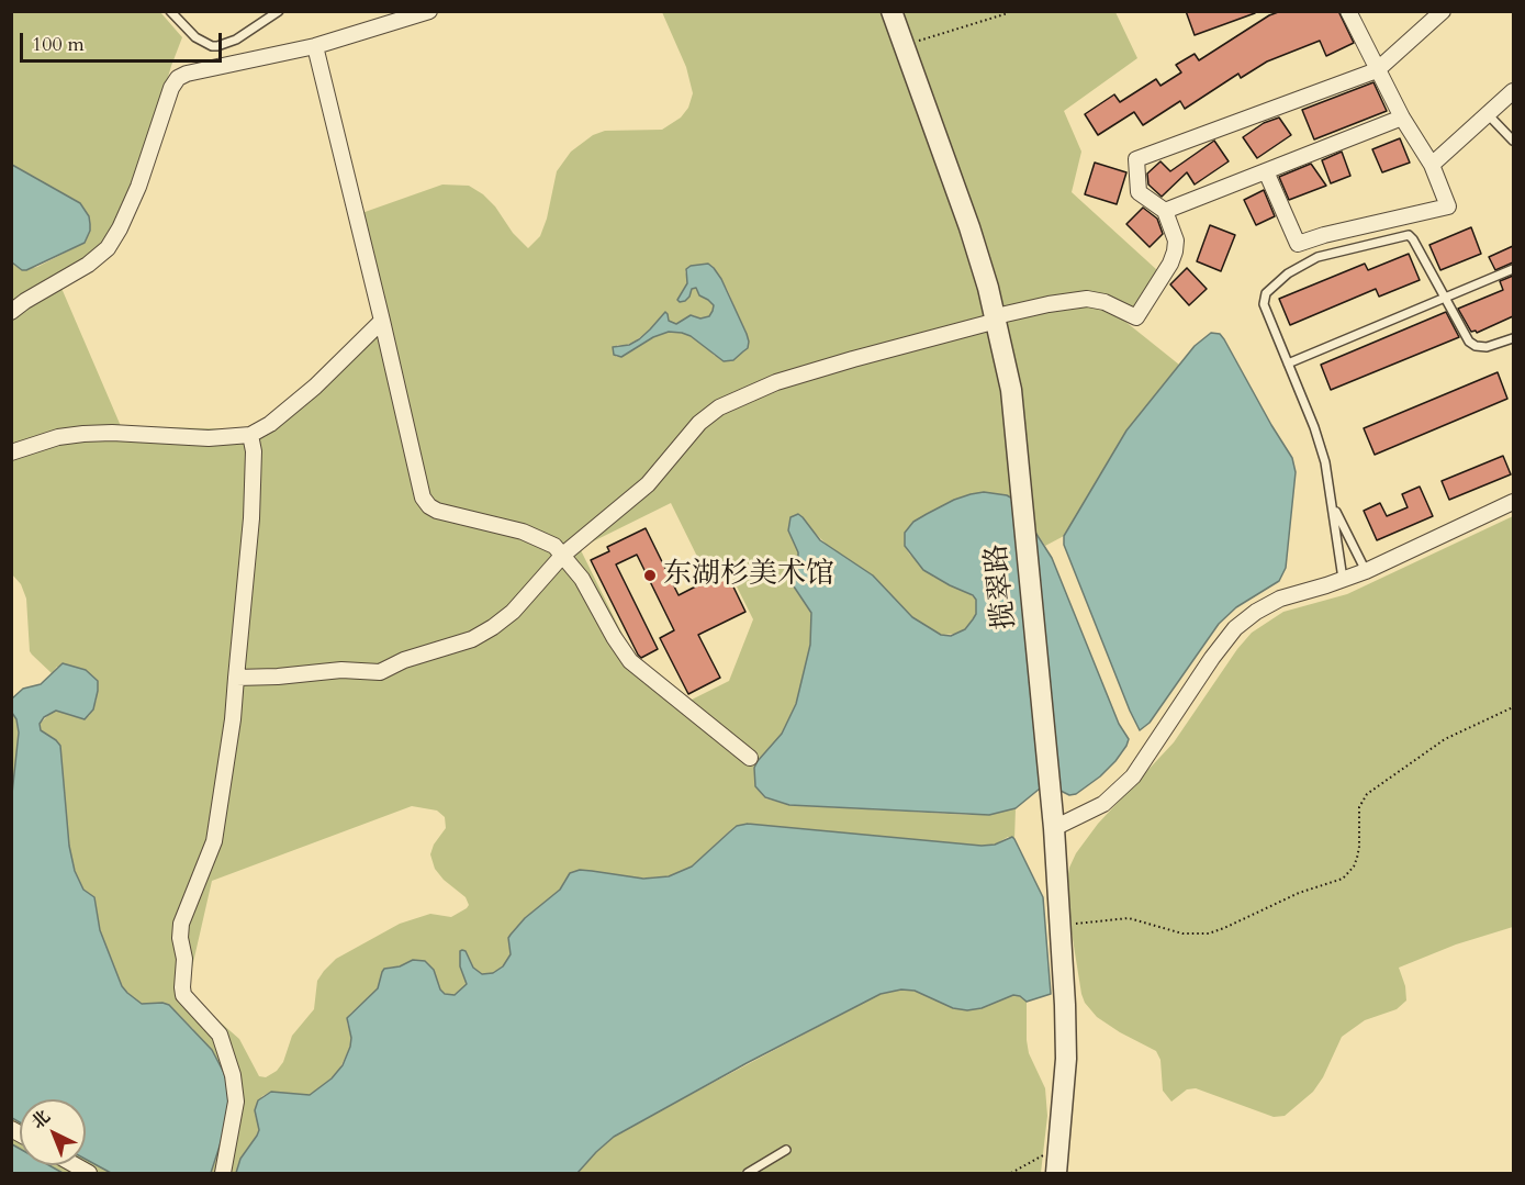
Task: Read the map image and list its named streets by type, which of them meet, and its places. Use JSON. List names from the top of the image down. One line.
{"streets":{"street":["揽翠路"]},"places":["东湖杉美术馆"],"scale_bar":"100 m","north":"top left"}
